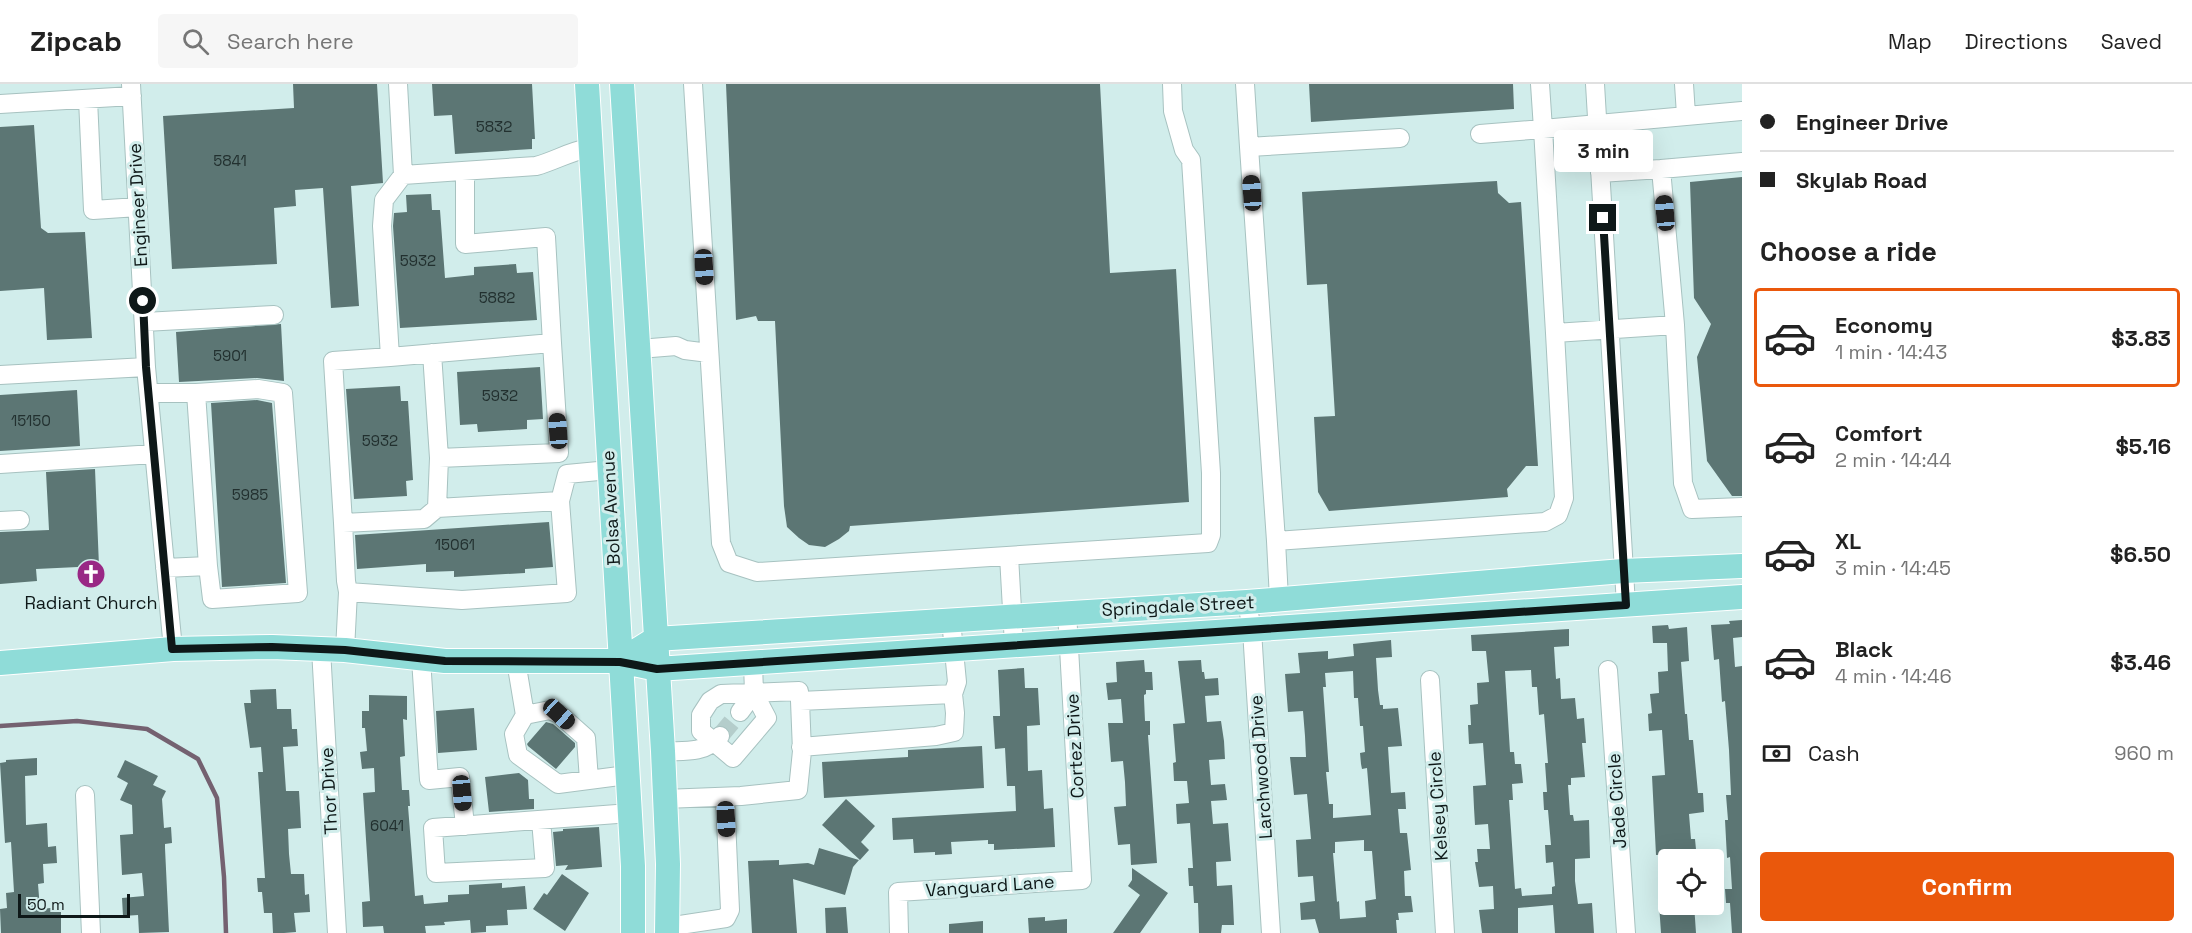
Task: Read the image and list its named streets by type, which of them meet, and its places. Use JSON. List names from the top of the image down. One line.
{"streets":{"main road":["Bolsa Avenue","Springdale Street"],"street":["Engineer Drive","Cortez Drive","Larchwood Drive","Thor Drive","Jade Circle","Kelsey Circle","Vanguard Lane"]},"crossings":[["Engineer Drive","Springdale Street"],["Bolsa Avenue","Springdale Street"],["Springdale Street","Cortez Drive"],["Springdale Street","Larchwood Drive"],["Springdale Street","Thor Drive"],["Cortez Drive","Vanguard Lane"]],"places":{"church":["Radiant Church"]},"house_numbers":["5832","5841","5932","5882","5901","5932","15150","5932","5985","15061","6041"],"scale_bar":"50 m","page":{"header":"Zipcab","search":"Search here","nav":["Map","Directions","Saved"],"banner":["Engineer Drive","Skylab Road"],"bubble":"3 min","heading":"Choose a ride","list":[{"name":"Economy","note":"1 min · 14:43","value":"$3.83"},{"name":"Comfort","note":"2 min · 14:44","value":"$5.16"},{"name":"XL","note":"3 min · 14:45","value":"$6.50"},{"name":"Black","note":"4 min · 14:46","value":"$3.46"}],"pay":["Cash","960 m"],"buttons":"Confirm","scale":"50 m"}}
